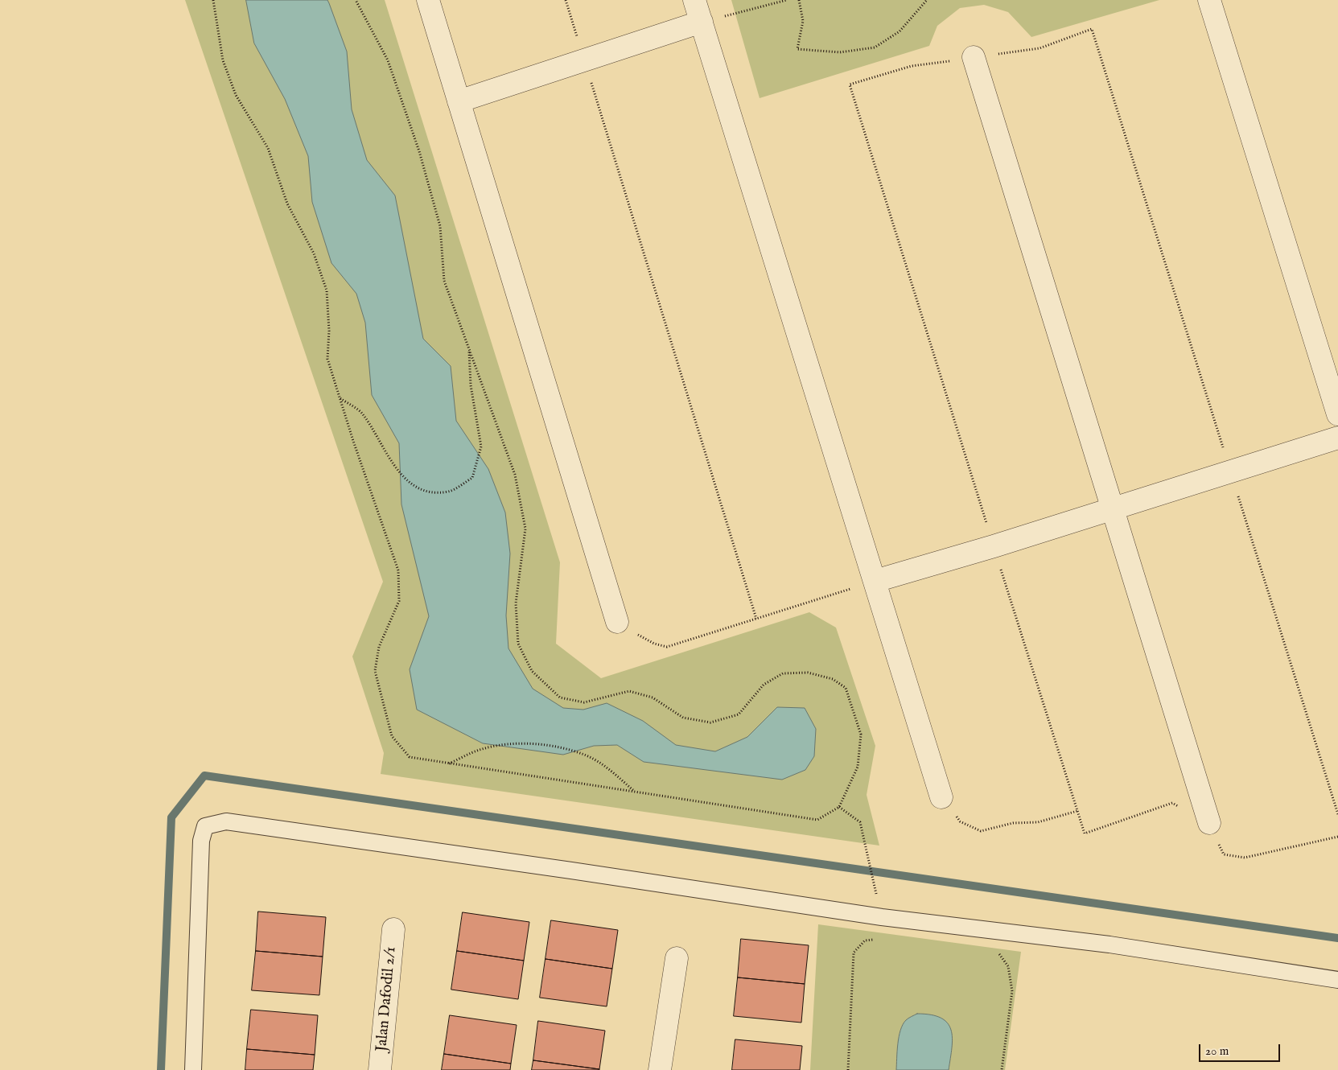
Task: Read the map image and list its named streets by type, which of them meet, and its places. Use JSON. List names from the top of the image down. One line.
{"streets":{"street":["Jalan Dafodil 2/1"]},"scale_bar":"20 m"}
